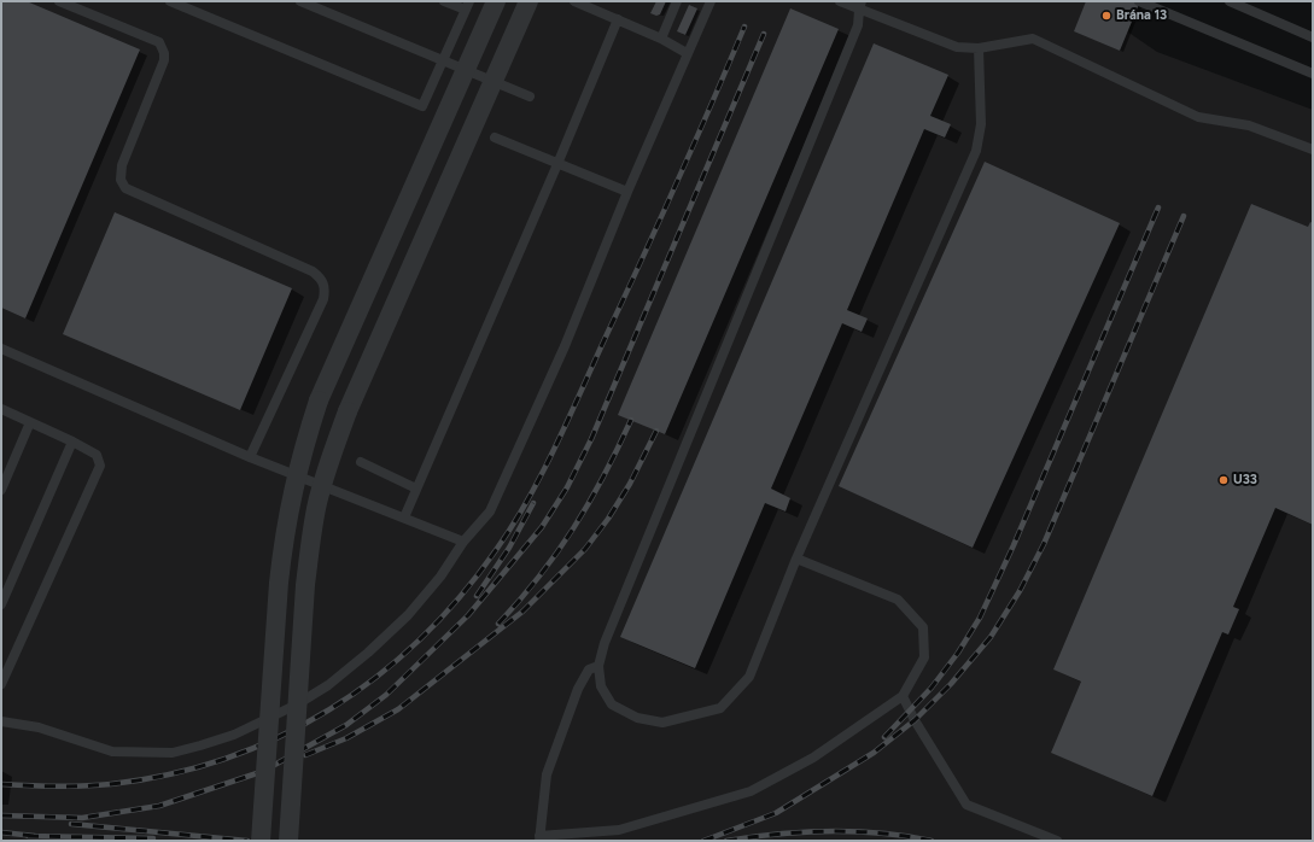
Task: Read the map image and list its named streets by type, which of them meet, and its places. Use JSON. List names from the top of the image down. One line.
{"places":["Brána 13","U33"]}
